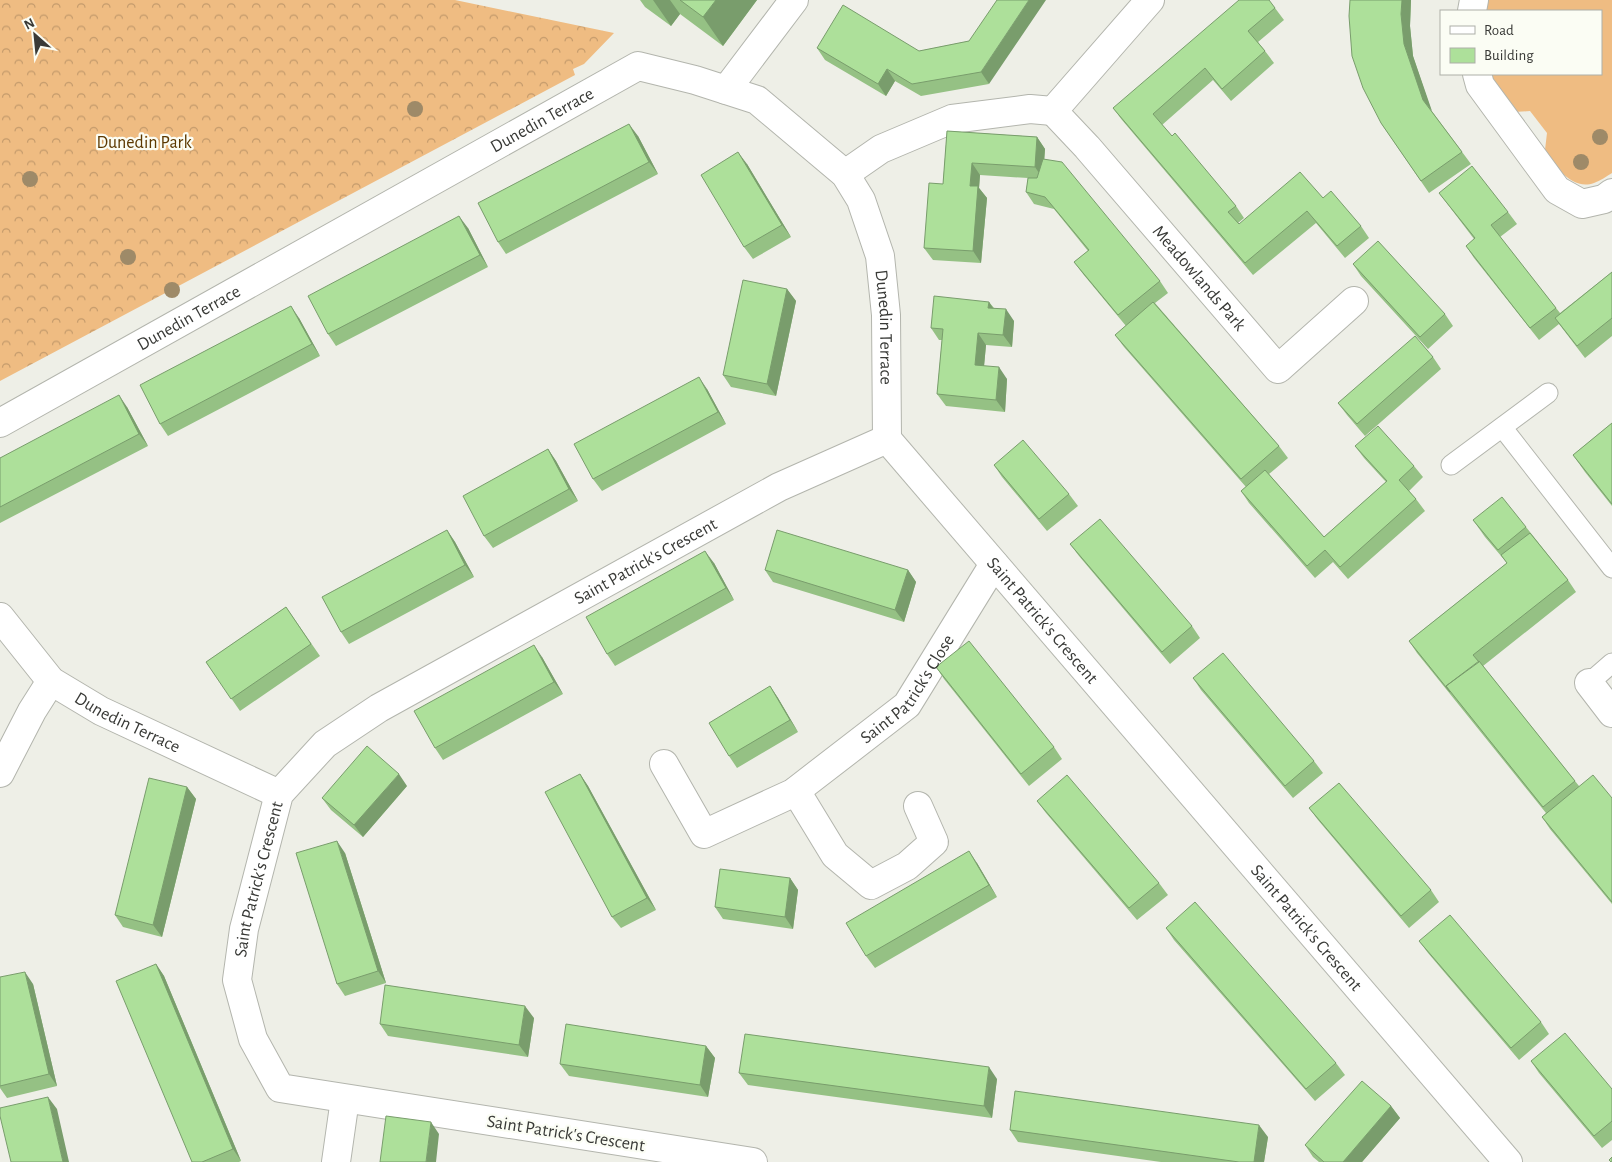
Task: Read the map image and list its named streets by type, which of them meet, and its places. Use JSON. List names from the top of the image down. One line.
{"streets":{"street":["Dunedin Terrace","Meadowlands Park","Saint Patrick's Crescent","Saint Patrick's Close"]},"crossings":[["Dunedin Terrace","Saint Patrick's Crescent"],["Saint Patrick's Crescent","Saint Patrick's Close"]],"parks":["Dunedin Park"],"legend":["Road","Building"],"north":"top left"}
